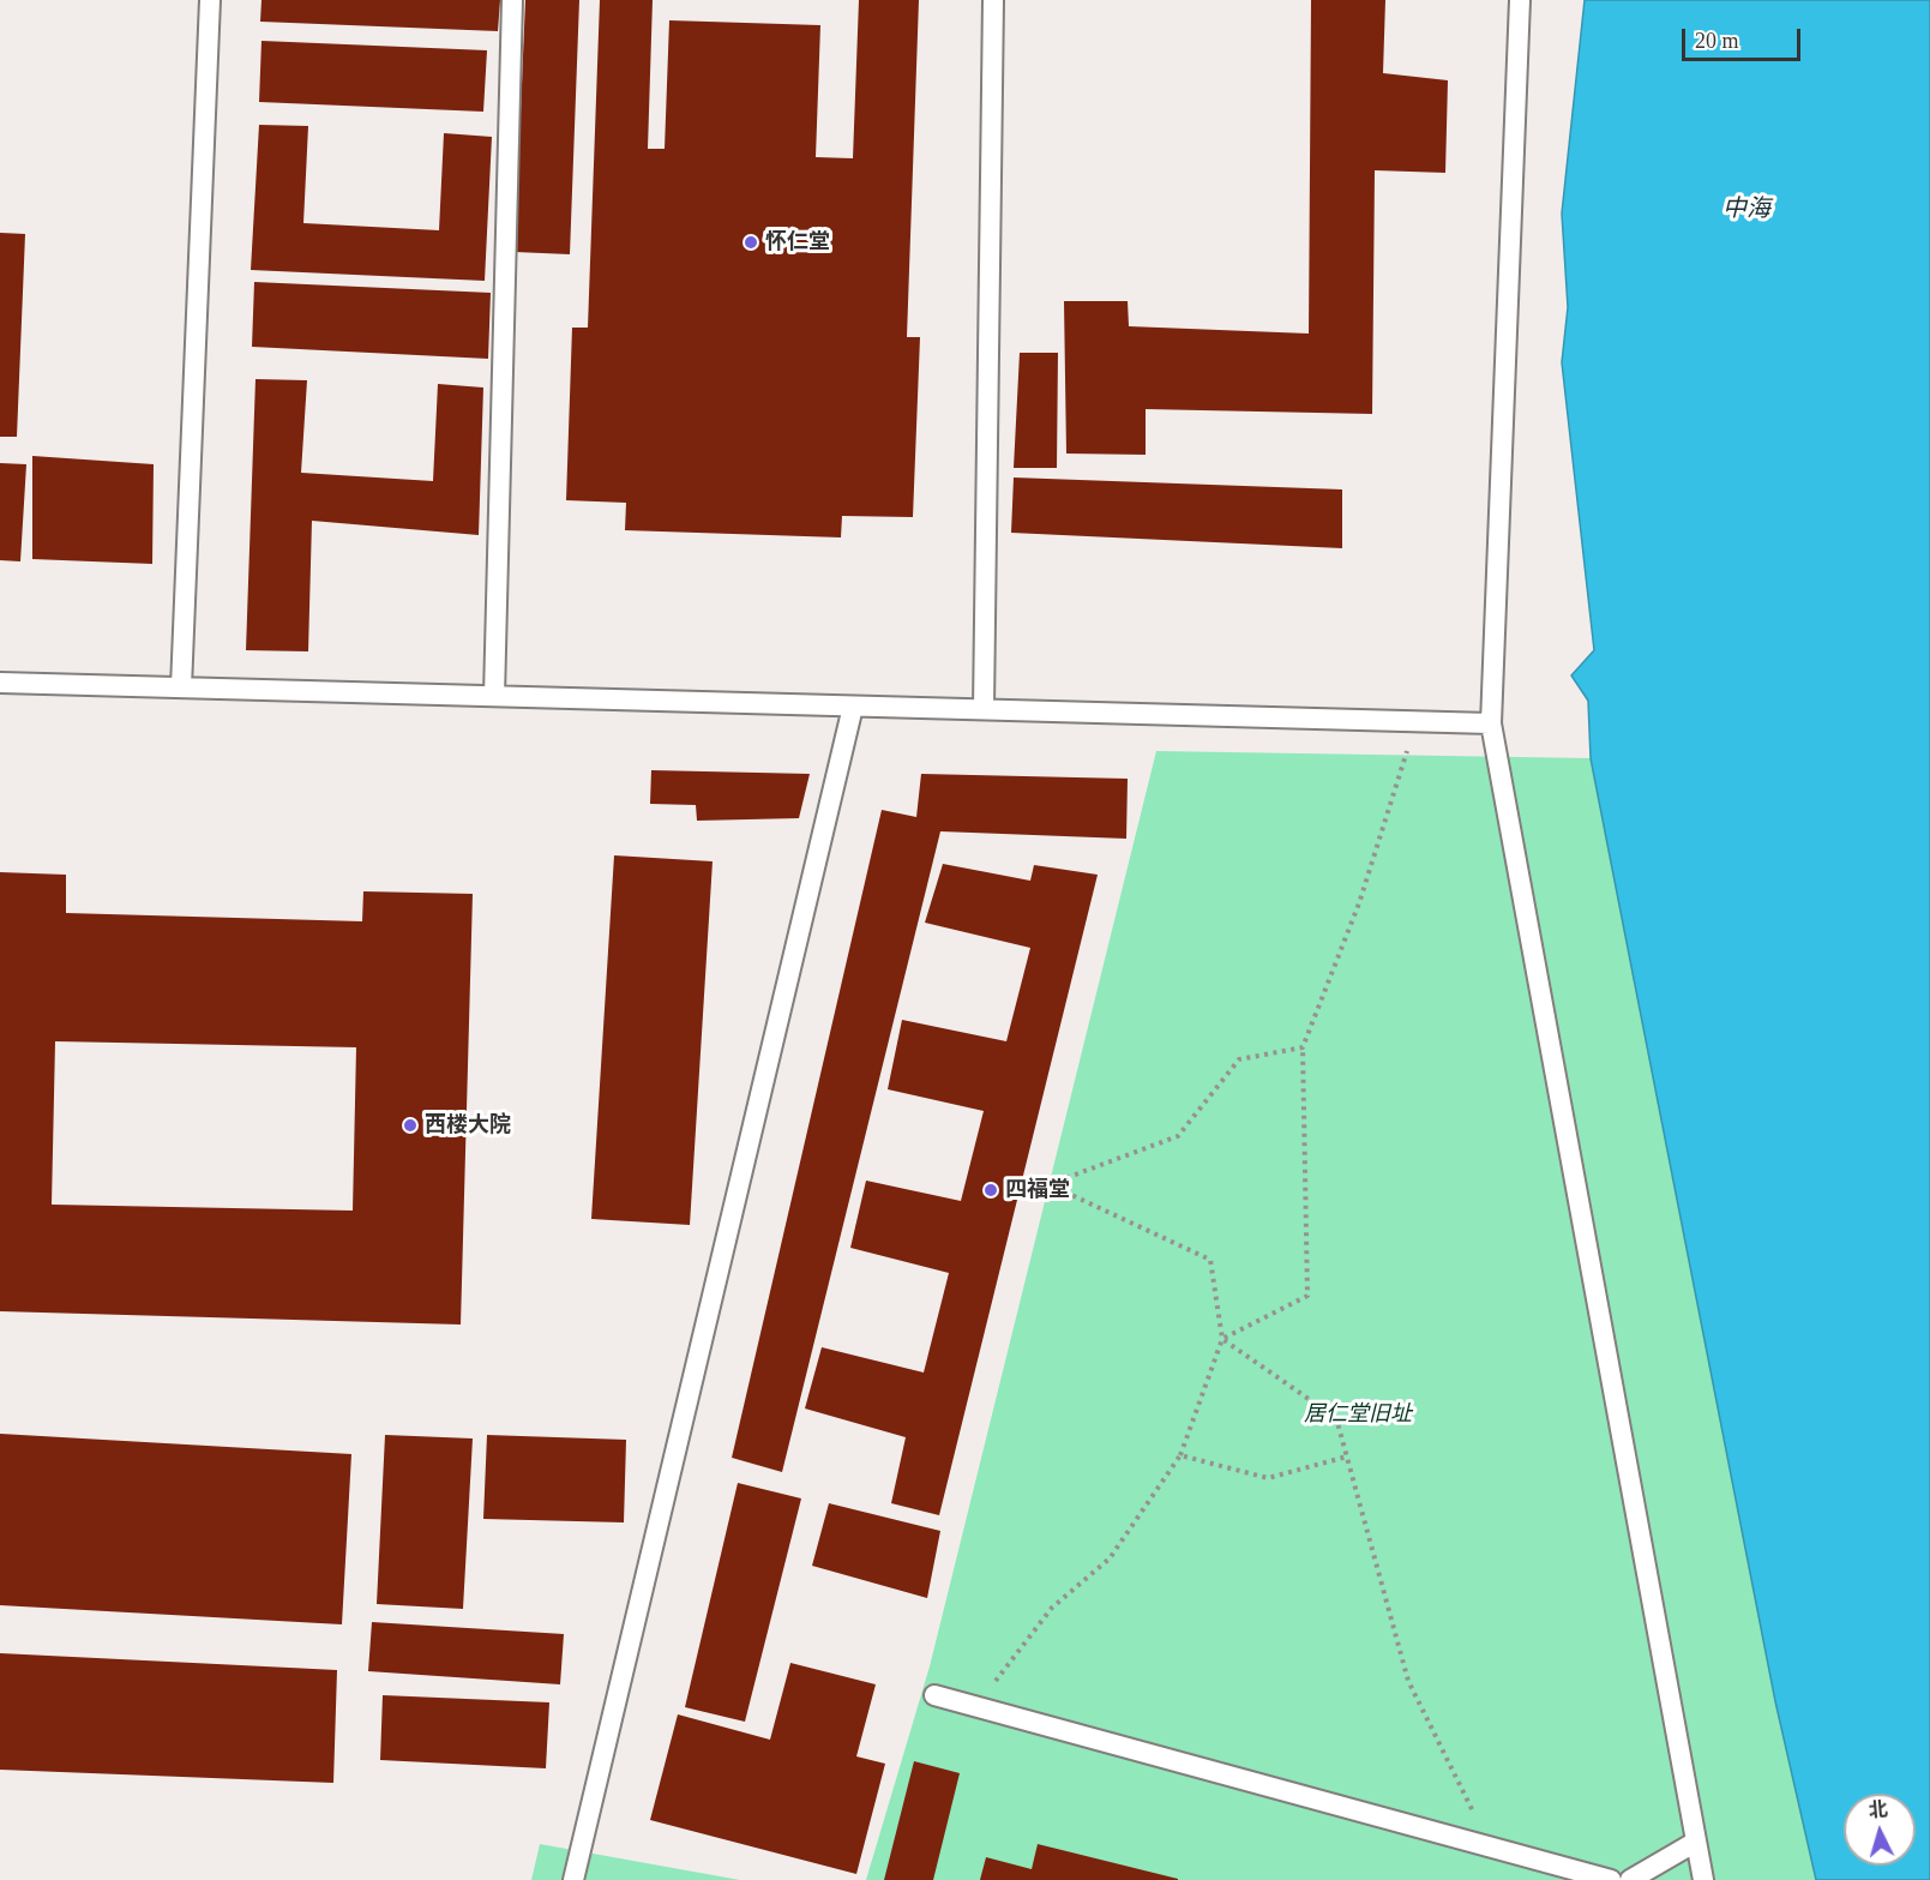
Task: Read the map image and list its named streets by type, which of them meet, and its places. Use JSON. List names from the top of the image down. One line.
{"water":["中海"],"parks":["居仁堂旧址"],"places":["怀仁堂","西楼大院","四福堂"],"scale_bar":"20 m","north":"top"}
